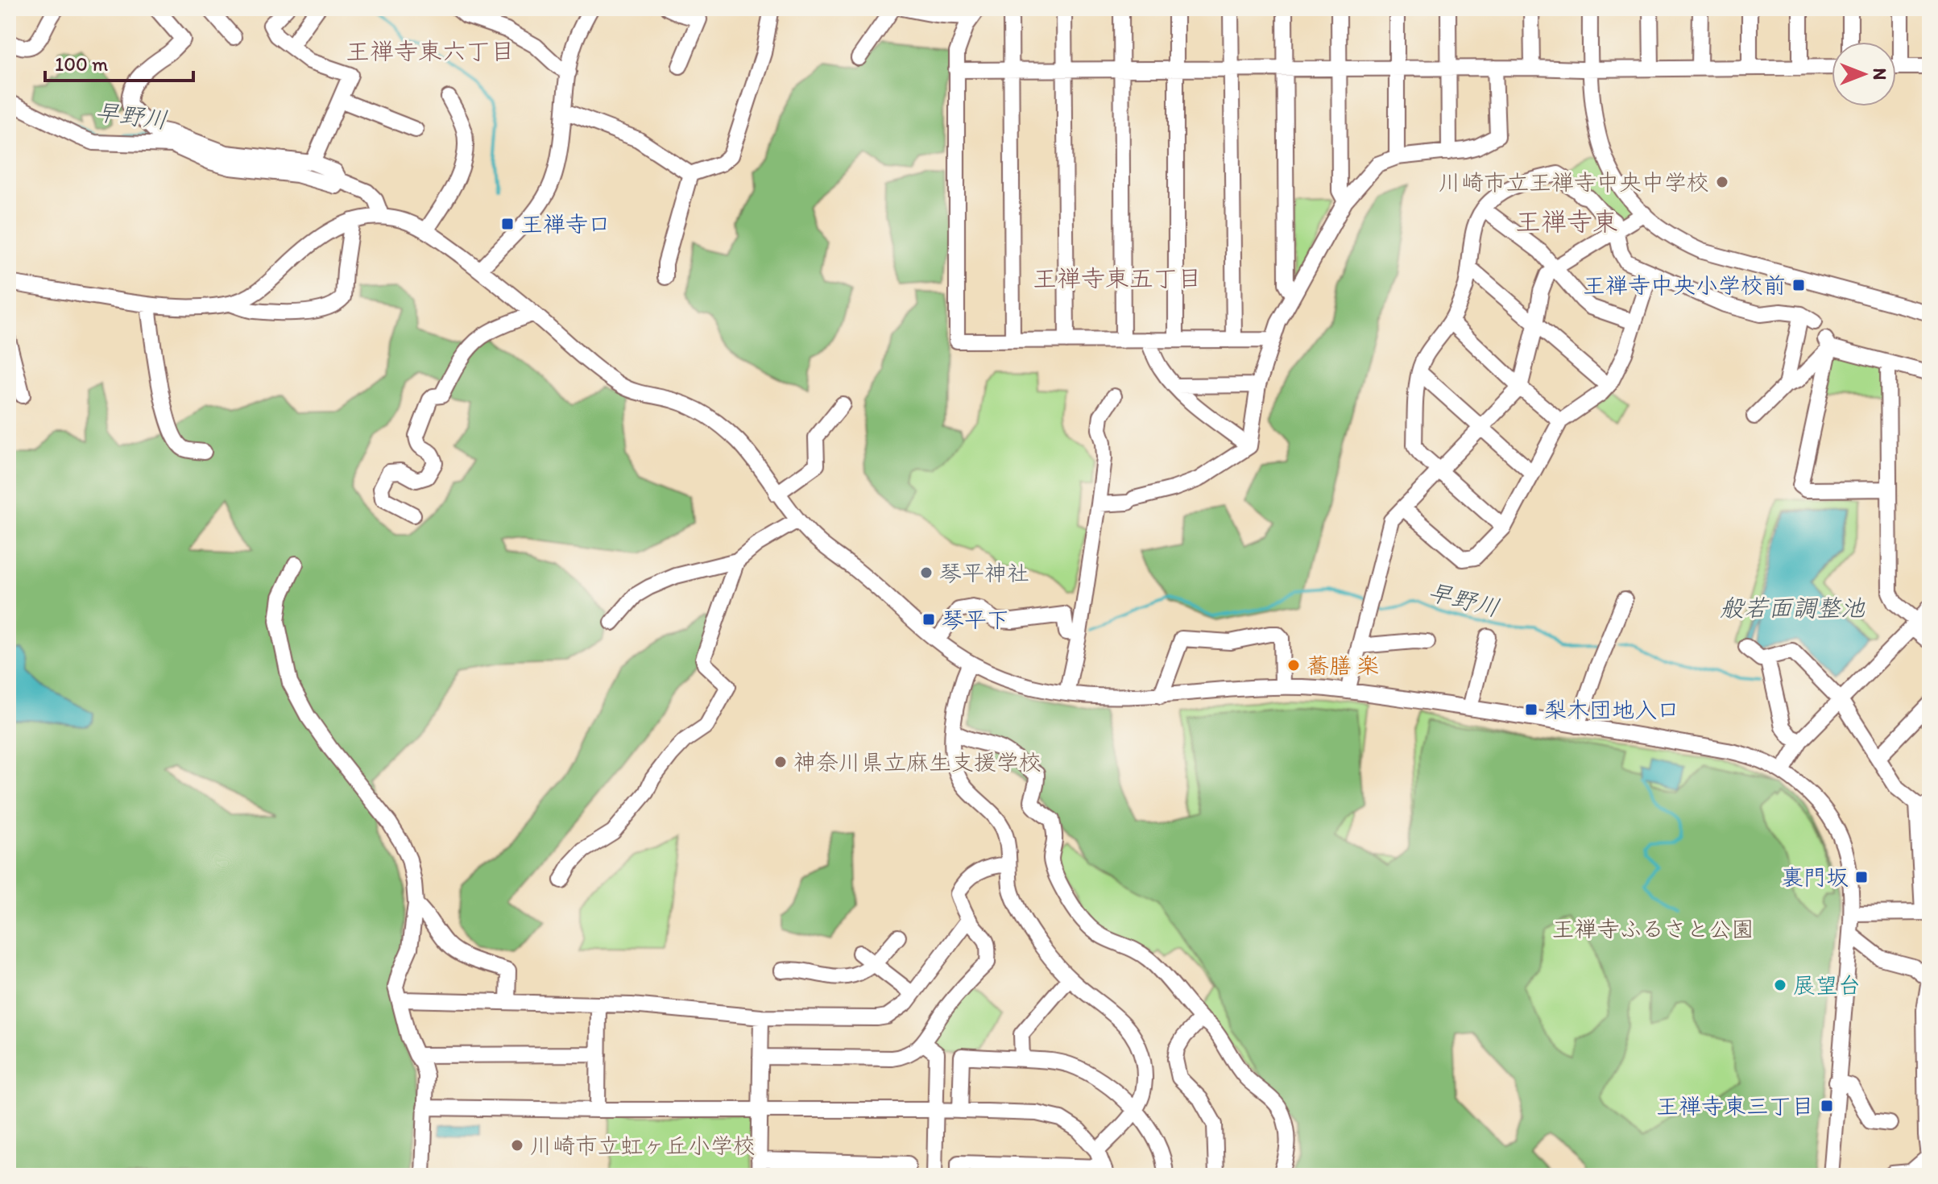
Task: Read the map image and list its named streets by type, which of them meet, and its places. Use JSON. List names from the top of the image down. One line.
{"districts":["王禅寺東六丁目","王禅寺東","王禅寺東五丁目"],"water":["早野川","般若面調整池"],"parks":["王禅寺ふるさと公園"],"places":{"other":["川崎市立王禅寺中央中学校","琴平神社","蕎膳 楽","神奈川県立麻生支援学校","展望台","川崎市立虹ヶ丘小学校"],"transit":["王禅寺口","王禅寺中央小学校前","琴平下","梨木団地入口","裏門坂","王禅寺東三丁目"]},"scale_bar":"100 m","north":"right"}
